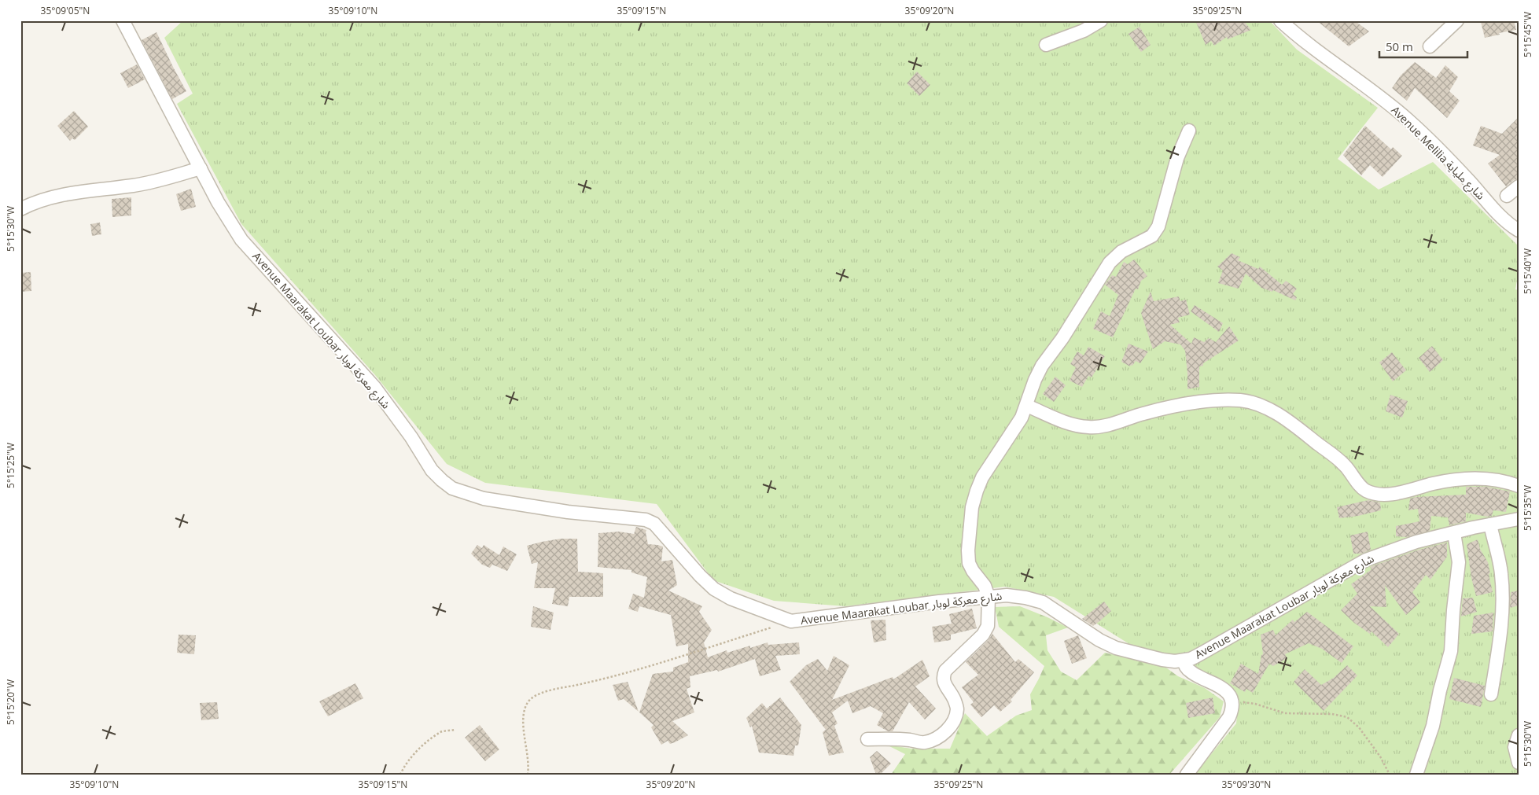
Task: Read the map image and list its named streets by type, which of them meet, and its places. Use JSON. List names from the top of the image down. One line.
{"streets":{"street":["Avenue Melilia شارع ملياية","Avenue Maarakat Loubar شارع معركة لوبار"]},"scale_bar":"50 m","coordinates":["35°09'05\"N","35°09'10\"N","35°09'15\"N","35°09'20\"N","35°09'25\"N","5°15'45\"W","5°15'30\"W","5°15'40\"W","5°15'25\"W","5°15'35\"W","5°15'20\"W","35°09'30\"N"]}
